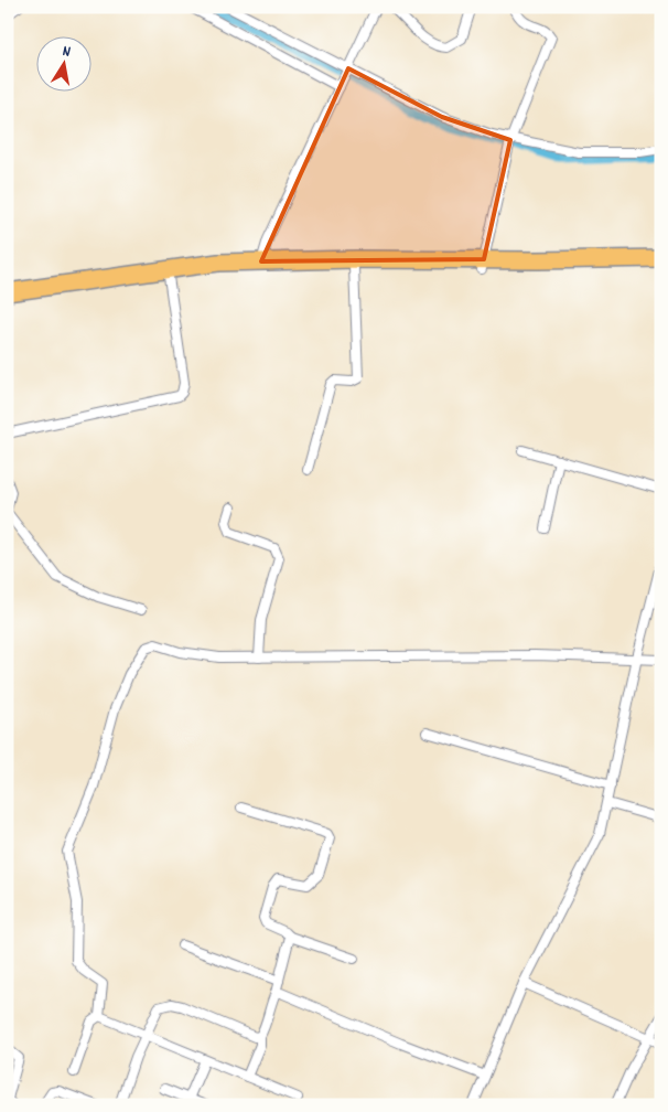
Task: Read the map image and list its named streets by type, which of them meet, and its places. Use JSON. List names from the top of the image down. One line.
{"north":"top"}
